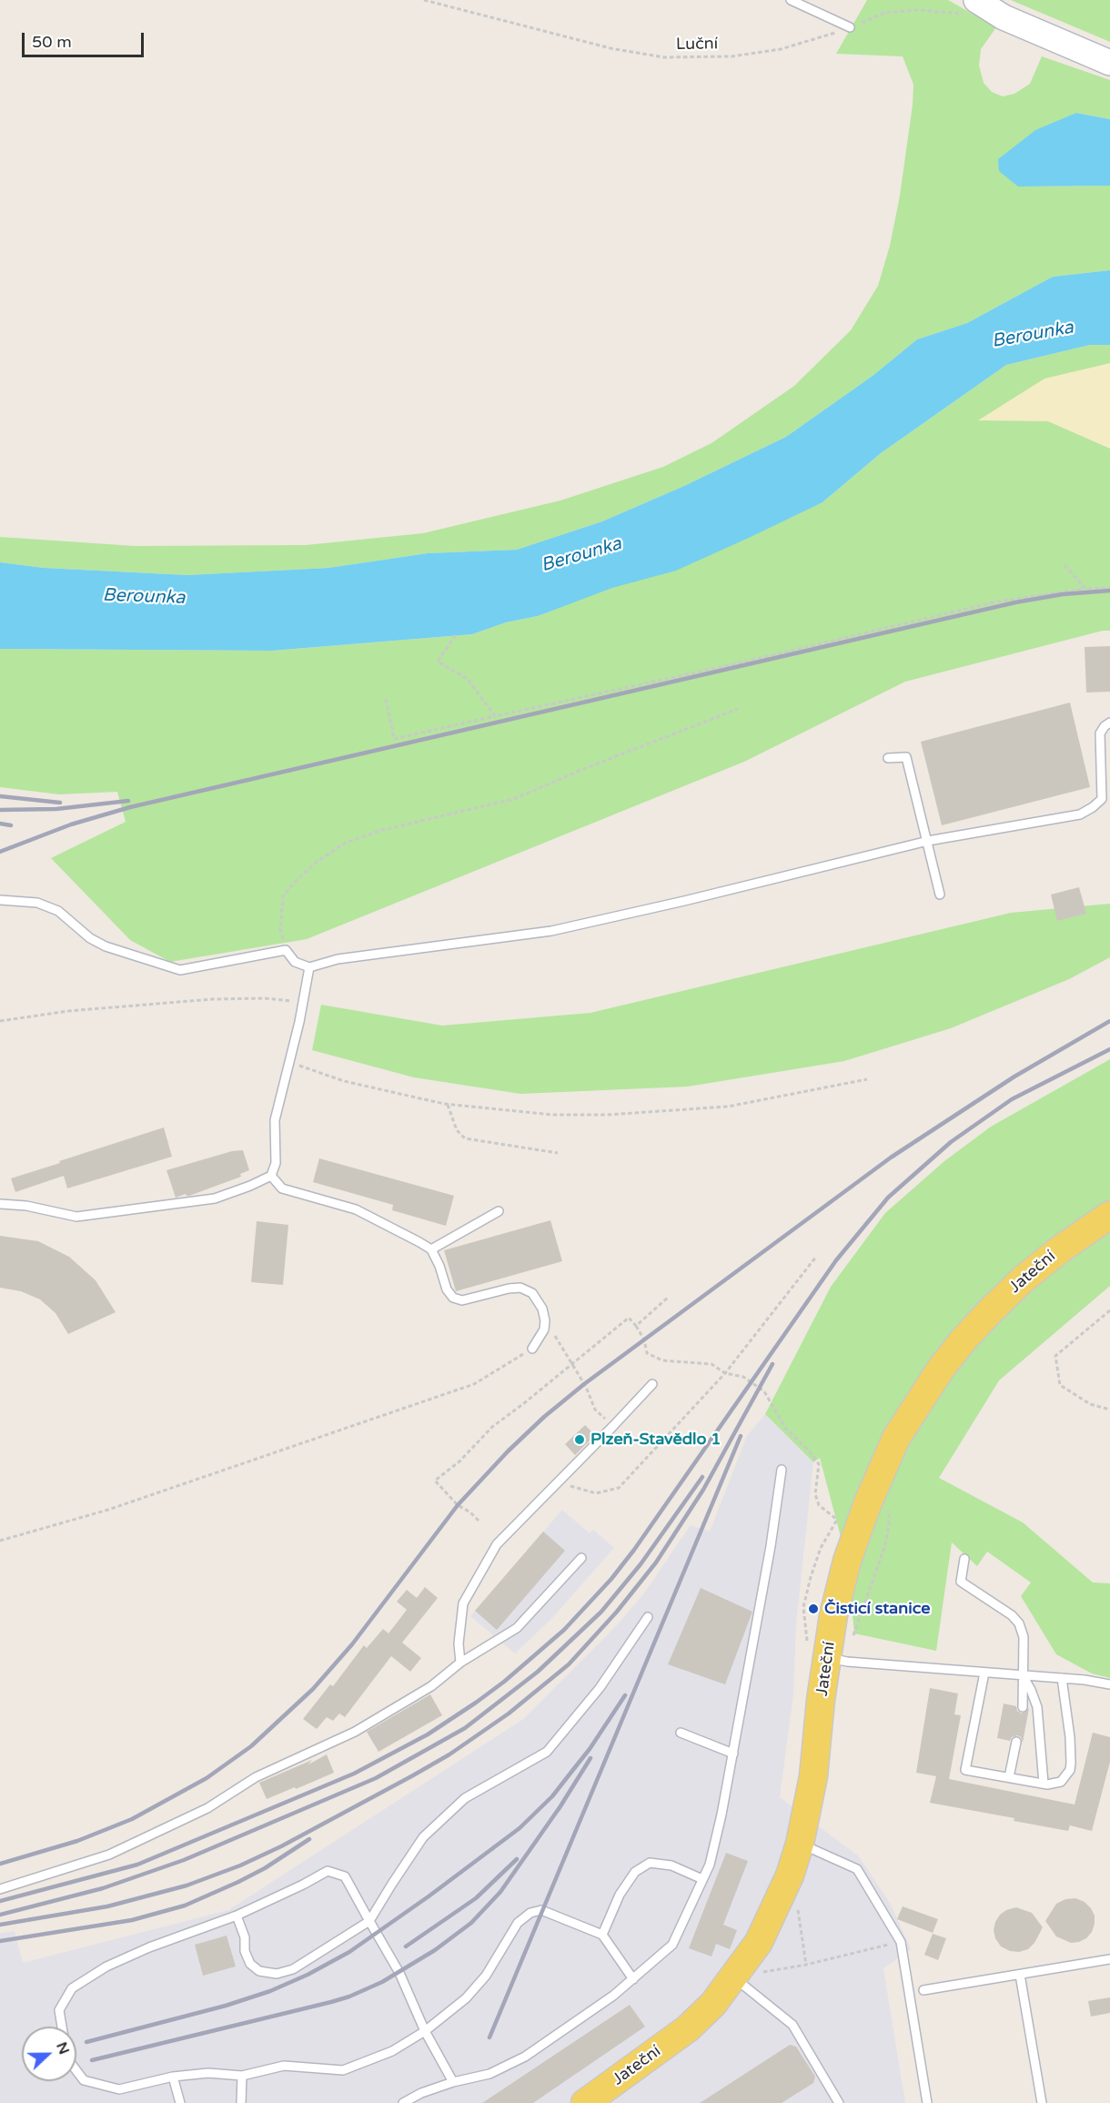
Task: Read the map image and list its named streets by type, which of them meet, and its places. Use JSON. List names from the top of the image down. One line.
{"streets":{"main road":["Jateční"],"path":["Luční"]},"water":["Berounka"],"places":["Plzeň-Stavědlo 1","Čisticí stanice"],"scale_bar":"50 m","north":"right"}
